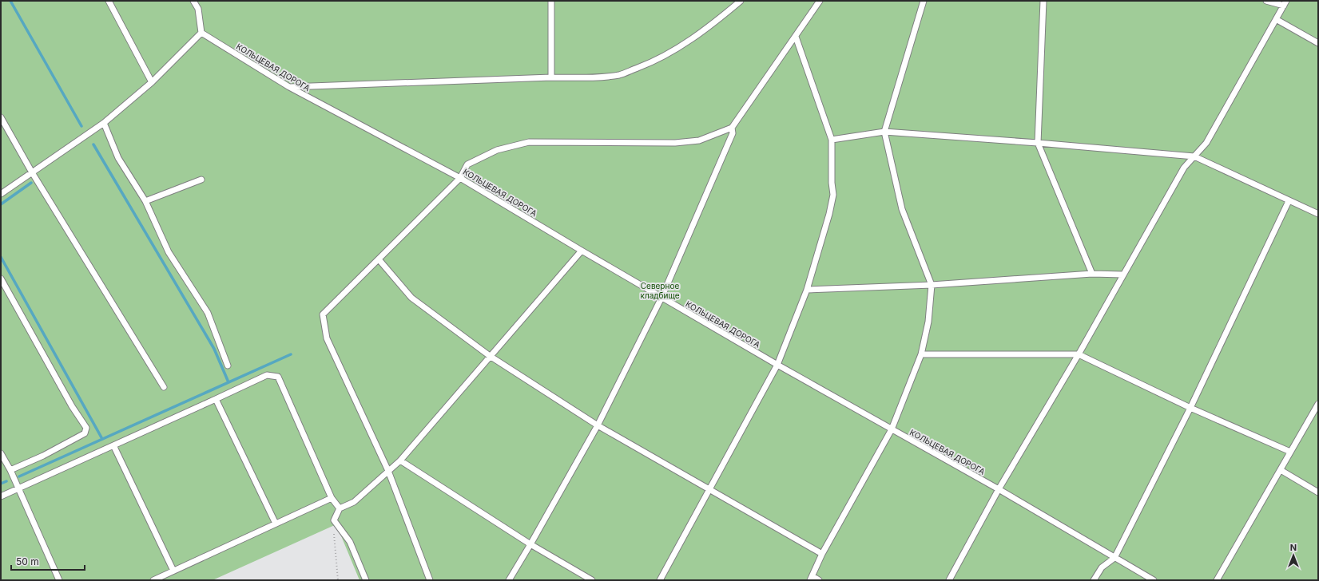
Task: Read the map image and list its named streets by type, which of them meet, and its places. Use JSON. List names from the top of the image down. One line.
{"streets":{"lane":["КОЛЬЦЕВАЯ ДОРОГА"]},"parks":["Северное кладбище"],"scale_bar":"50 m","north":"top"}
